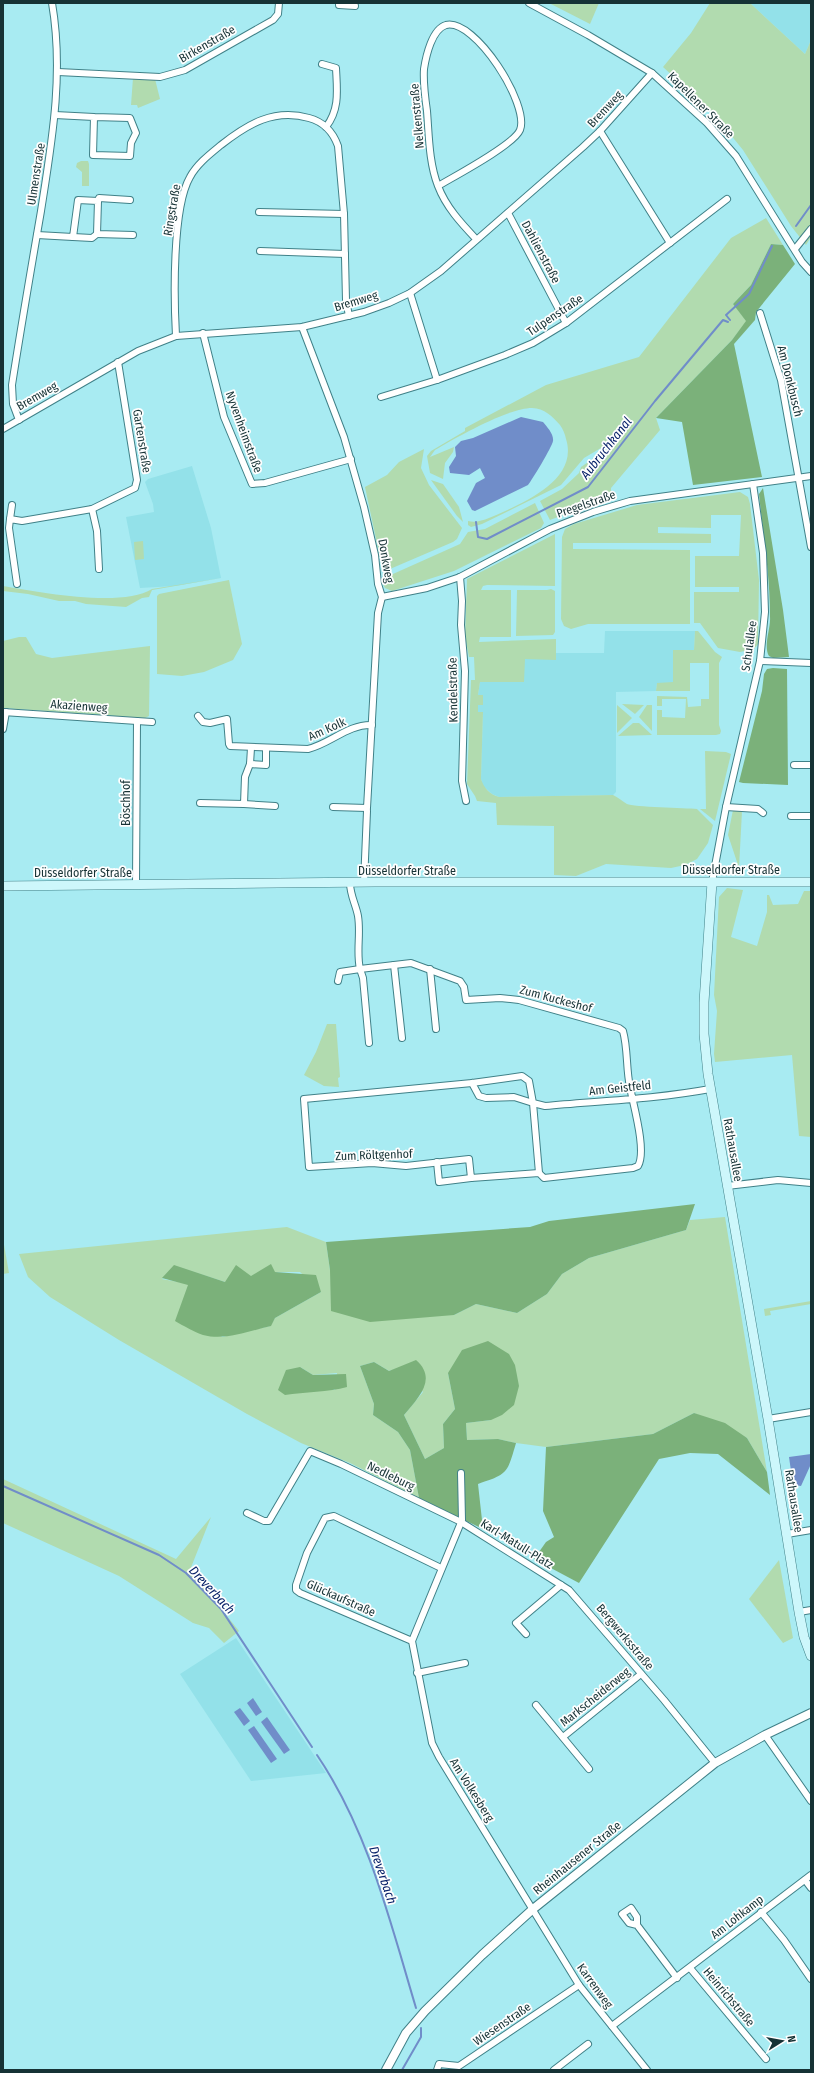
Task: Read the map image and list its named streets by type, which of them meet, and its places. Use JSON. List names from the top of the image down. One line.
{"streets":{"main road":["Düsseldorfer Straße","Rathausallee"],"street":["Birkenstraße","Kapellener Straße","Bremweg","Nelkenstraße","Ulmenstraße","Ringstraße","Dahlienstraße","Tulpenstraße","Am Donkbusch","Nyvenheimstraße","Gartenstraße","Pregelstraße","Donkweg","Schulallee","Kendelstraße","Akazienweg","Am Kolk","Böschhof","Zum Kuckeshof","Am Geistfeld","Zum Röltgenhof","Nedleburg","Karl-Matull-Platz","Glückaufstraße","Bergwerksstraße","Markscheiderweg","Am Volkesberg","Rheinhausener Straße","Am Lohkamp","Karrenweg","Heinrichstraße","Wiesenstraße"]},"crossings":[["Birkenstraße","Ulmenstraße"],["Kapellener Straße","Bremweg"],["Bremweg","Nelkenstraße"],["Bremweg","Ulmenstraße"],["Bremweg","Ringstraße"],["Bremweg","Dahlienstraße"],["Bremweg","Nyvenheimstraße"],["Bremweg","Gartenstraße"],["Bremweg","Donkweg"],["Dahlienstraße","Tulpenstraße"],["Am Donkbusch","Pregelstraße"],["Nyvenheimstraße","Donkweg"],["Pregelstraße","Donkweg"],["Pregelstraße","Schulallee"],["Pregelstraße","Kendelstraße"],["Donkweg","Am Kolk"],["Donkweg","Düsseldorfer Straße"],["Schulallee","Düsseldorfer Straße"],["Schulallee","Rathausallee"],["Akazienweg","Böschhof"],["Böschhof","Düsseldorfer Straße"],["Düsseldorfer Straße","Rathausallee"],["Zum Kuckeshof","Am Geistfeld"],["Am Geistfeld","Rathausallee"],["Am Geistfeld","Zum Röltgenhof"],["Nedleburg","Karl-Matull-Platz"],["Karl-Matull-Platz","Bergwerksstraße"],["Glückaufstraße","Am Volkesberg"],["Bergwerksstraße","Markscheiderweg"],["Bergwerksstraße","Rheinhausener Straße"],["Am Volkesberg","Rheinhausener Straße"],["Am Volkesberg","Karrenweg"],["Rheinhausener Straße","Karrenweg"],["Am Lohkamp","Karrenweg"],["Am Lohkamp","Heinrichstraße"],["Karrenweg","Wiesenstraße"]],"water":["Aubruchkanal","Dreverbach"],"north":"right"}
